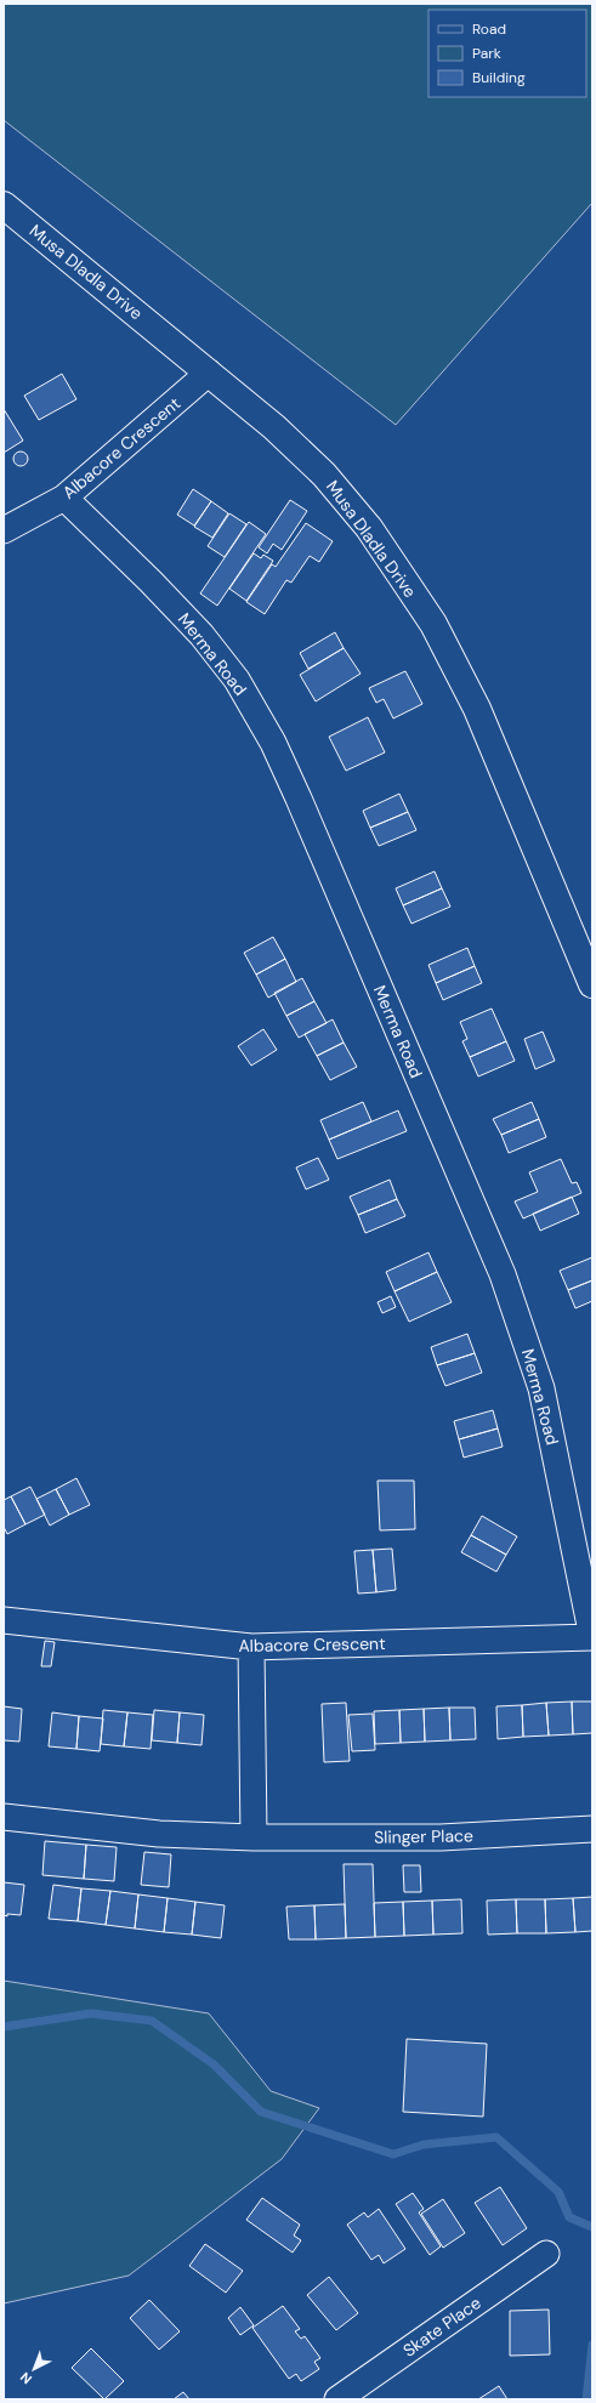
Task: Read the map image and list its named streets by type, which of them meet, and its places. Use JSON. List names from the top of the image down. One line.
{"streets":{"street":["Musa Dladla Drive","Albacore Crescent","Merma Road","Slinger Place","Skate Place"]},"crossings":[["Musa Dladla Drive","Albacore Crescent"],["Albacore Crescent","Merma Road"]],"legend":["Road","Park","Building"],"north":"bottom left"}
